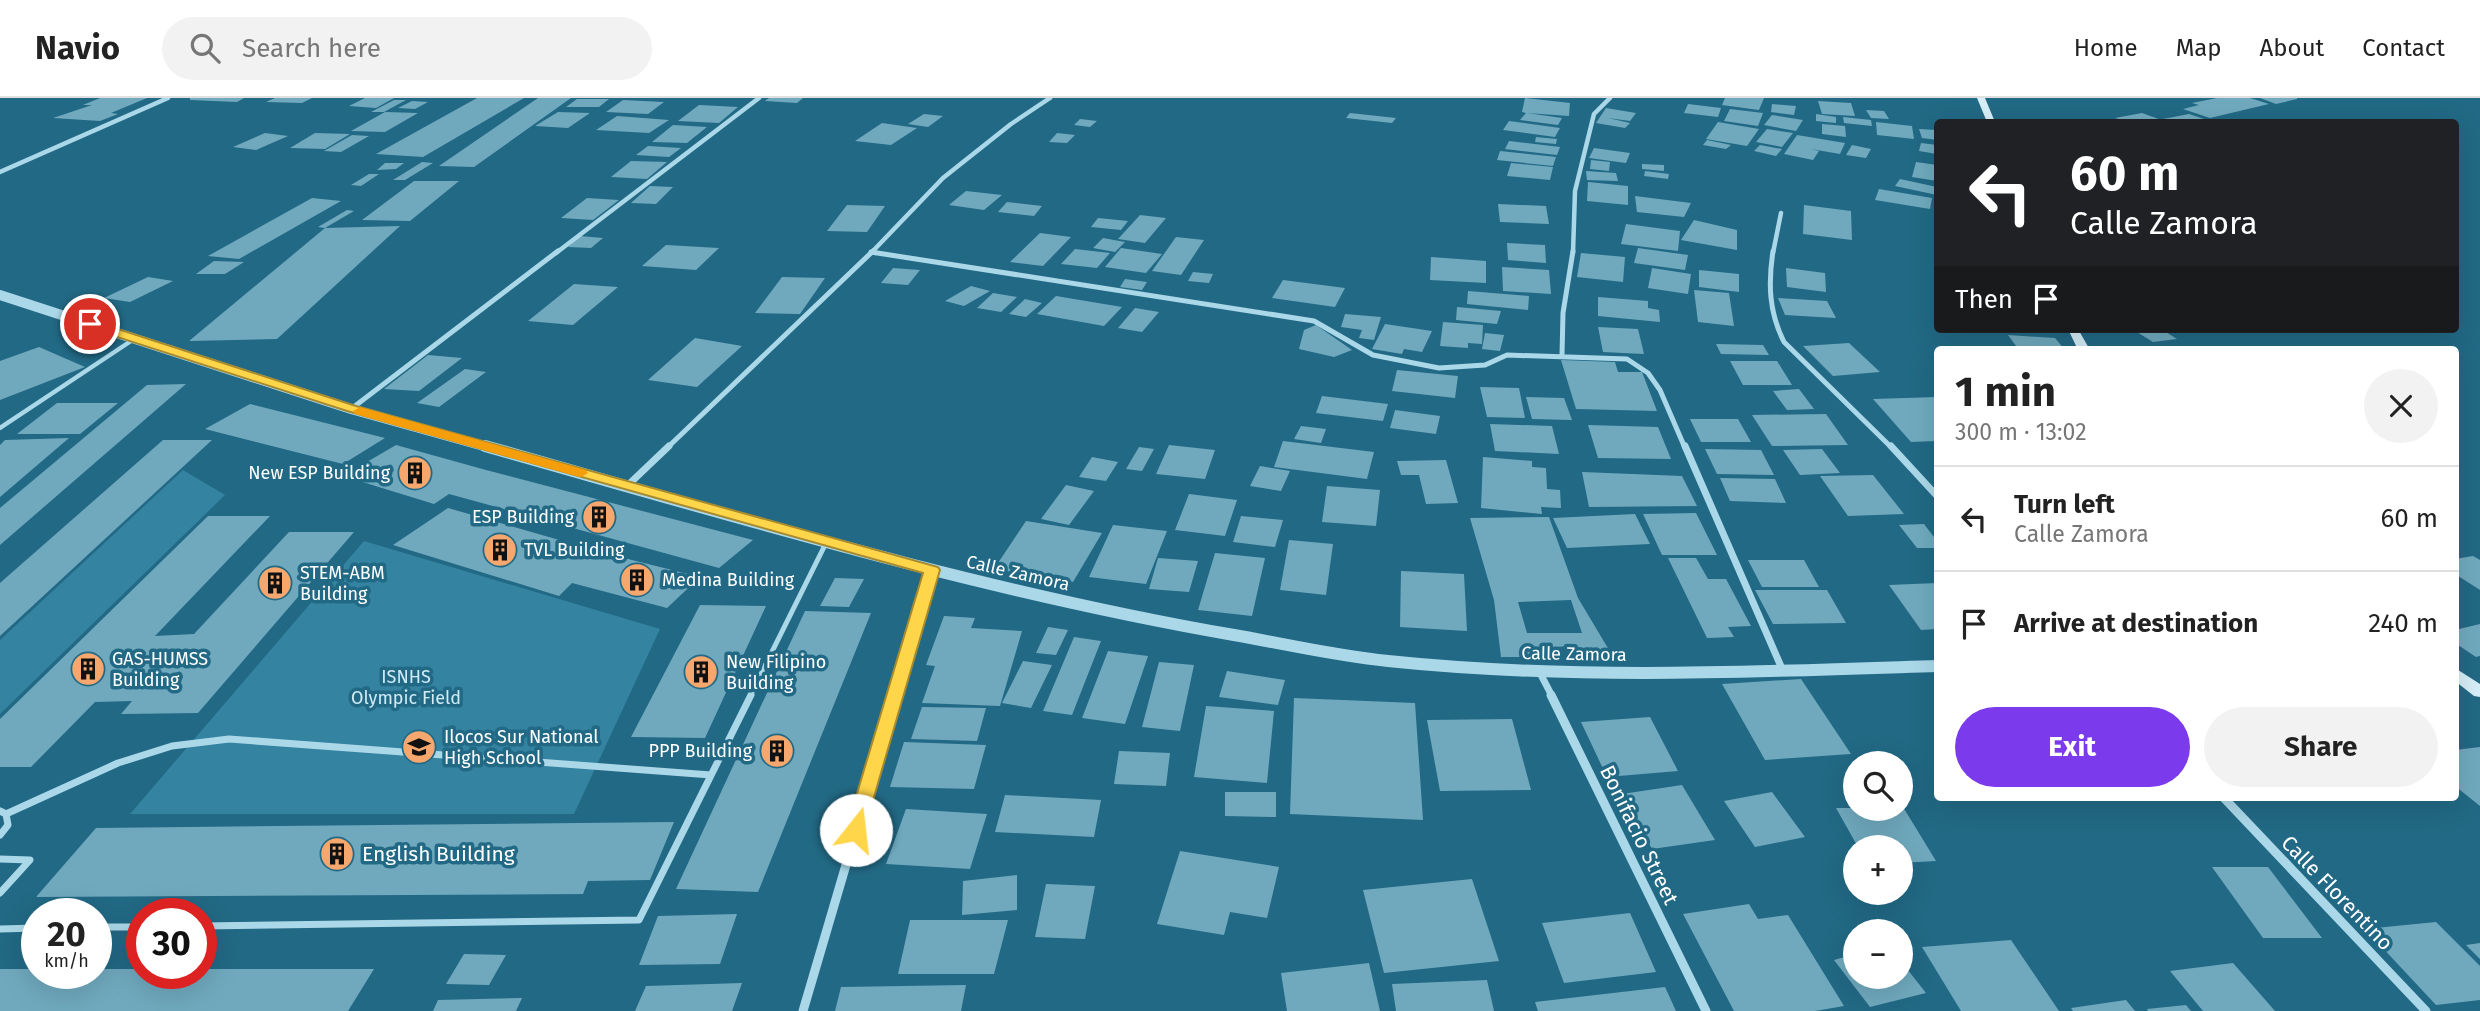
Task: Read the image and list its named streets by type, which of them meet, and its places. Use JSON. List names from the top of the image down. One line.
{"streets":{"street":["Calle Zamora","Bonifacio Street","Calle Florentino"]},"crossings":[["Calle Zamora","Bonifacio Street"]],"parks":["ISNHS Olympic Field"],"places":{"building":["New ESP Building","ESP Building","TVL Building","Medina Building","STEM-ABM Building","GAS-HUMSS Building","New Filipino Building","PPP Building","English Building"],"school or university":["Ilocos Sur National High School"]},"page":{"header":"Navio","search":"Search here","nav":["Home","Map","About","Contact"],"turn":["60 m","Calle Zamora"],"then":"Then","heading":["1 min","300 m · 13:02"],"list":[{"name":"Turn left","note":"Calle Zamora","value":"60 m"},{"name":"Arrive at destination","value":"240 m"}],"buttons":["Exit","Share"],"map_buttons":["+","−"],"speed":"20 km/h","limit":"30"}}
